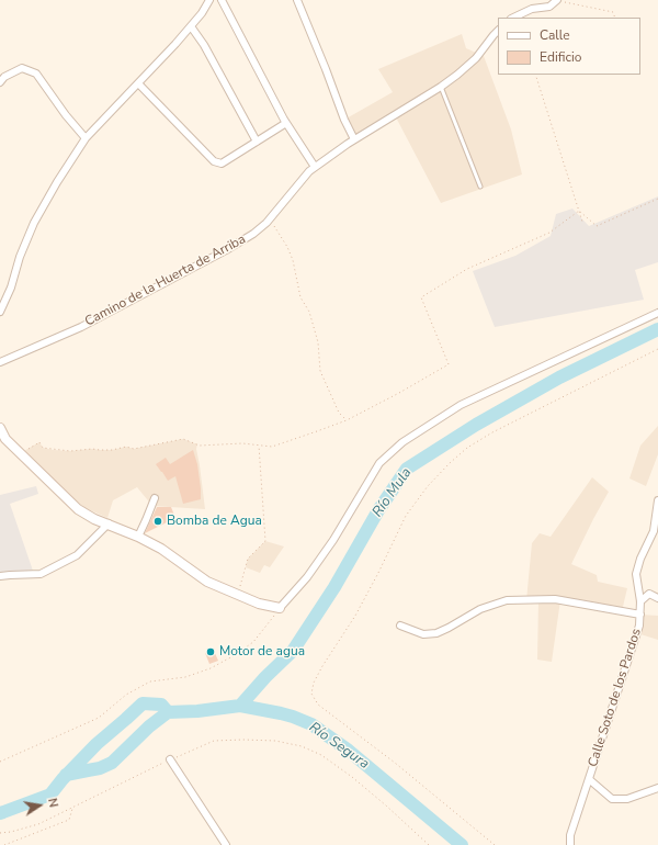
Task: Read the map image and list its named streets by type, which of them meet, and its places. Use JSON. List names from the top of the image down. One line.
{"streets":{"street":["Camino de la Huerta de Arriba","Calle Soto de los Pardos"]},"water":["Río Mula","Río Segura"],"places":["Bomba de Agua","Motor de agua"],"legend":["Calle","Edificio"],"north":"right"}
